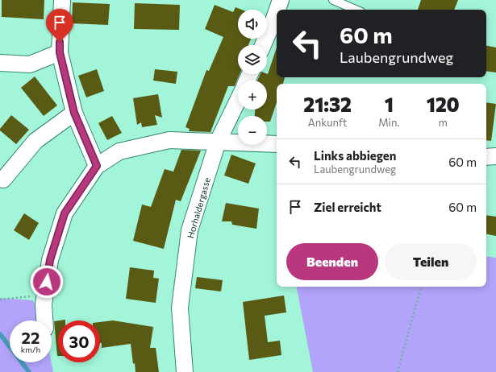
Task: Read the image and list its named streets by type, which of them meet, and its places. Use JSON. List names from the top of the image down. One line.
{"streets":{"street":["Horhaldergasse"]},"page":{"map_buttons":["+","−"],"turn":["60 m","Laubengrundweg"],"eta":["21:32","Ankunft","1","Min.","120","m"],"list":[{"name":"Links abbiegen","note":"Laubengrundweg","value":"60 m"},{"name":"Ziel erreicht","value":"60 m"}],"buttons":["Beenden","Teilen"],"speed":"22 km/h","limit":"30"}}
